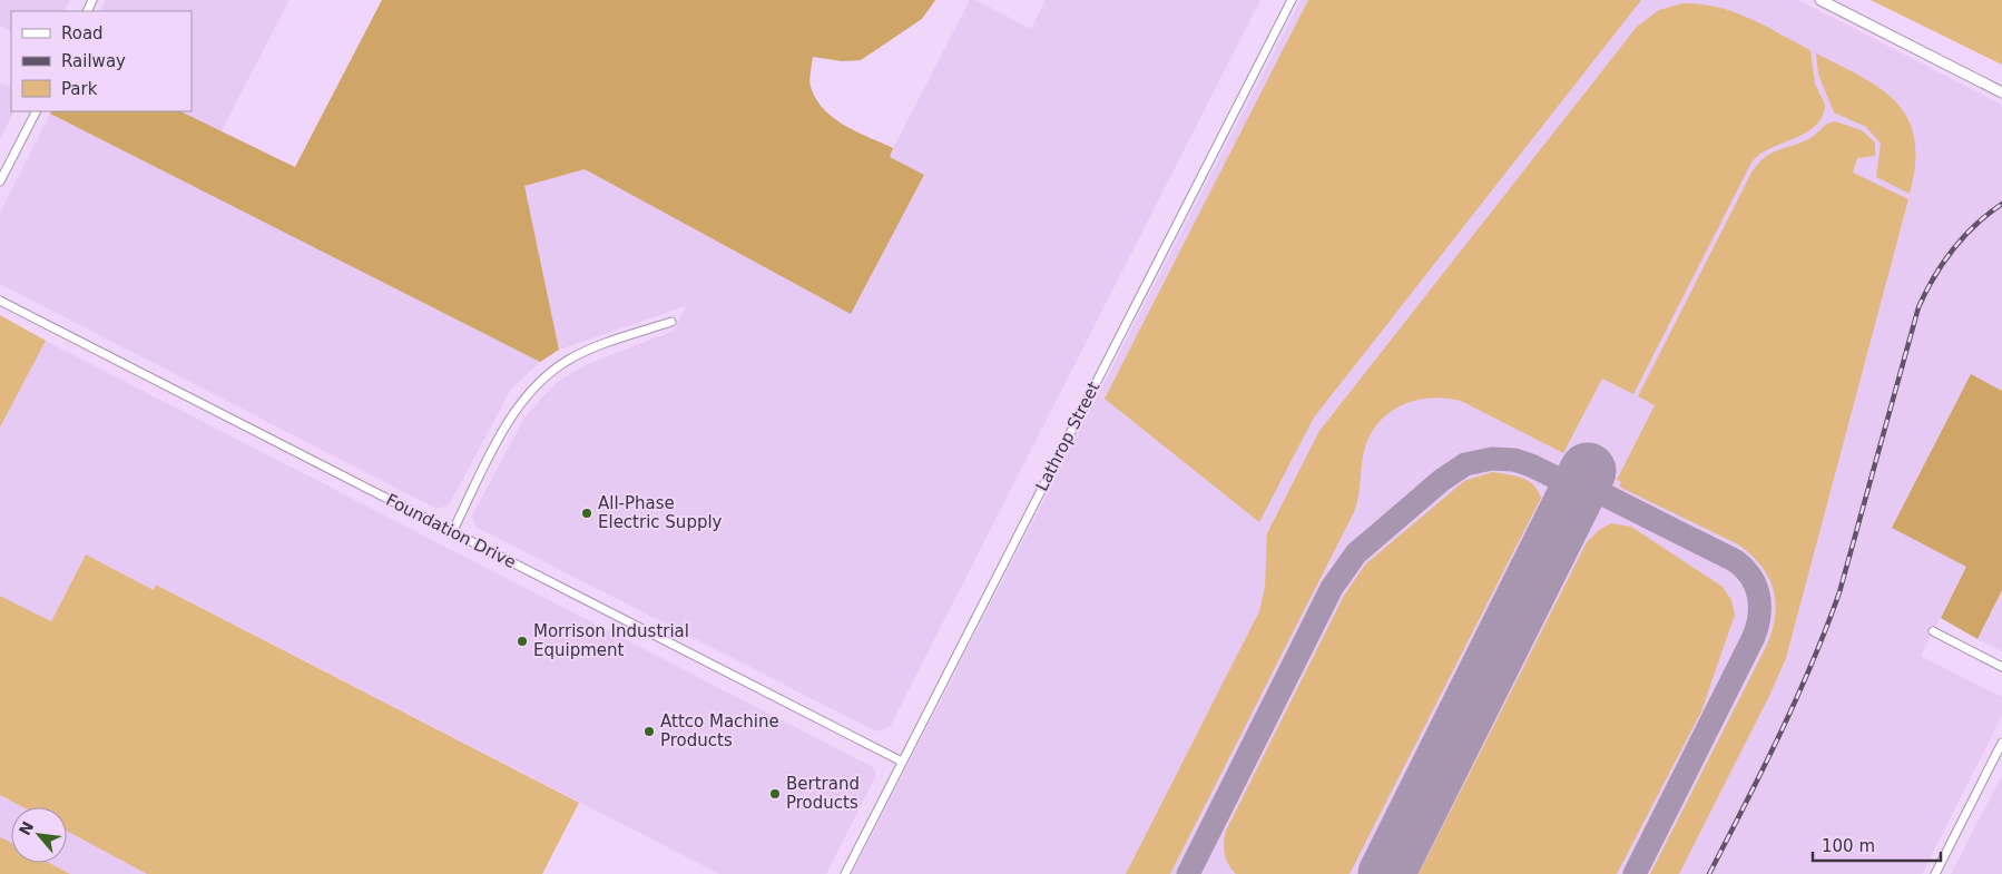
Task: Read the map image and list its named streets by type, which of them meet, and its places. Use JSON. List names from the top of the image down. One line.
{"streets":{"street":["Lathrop Street","Foundation Drive"]},"crossings":[["Lathrop Street","Foundation Drive"]],"places":["All-Phase Electric Supply","Morrison Industrial Equipment","Attco Machine Products","Bertrand Products"],"legend":["Road","Railway","Park"],"scale_bar":"100 m","north":"top left"}
